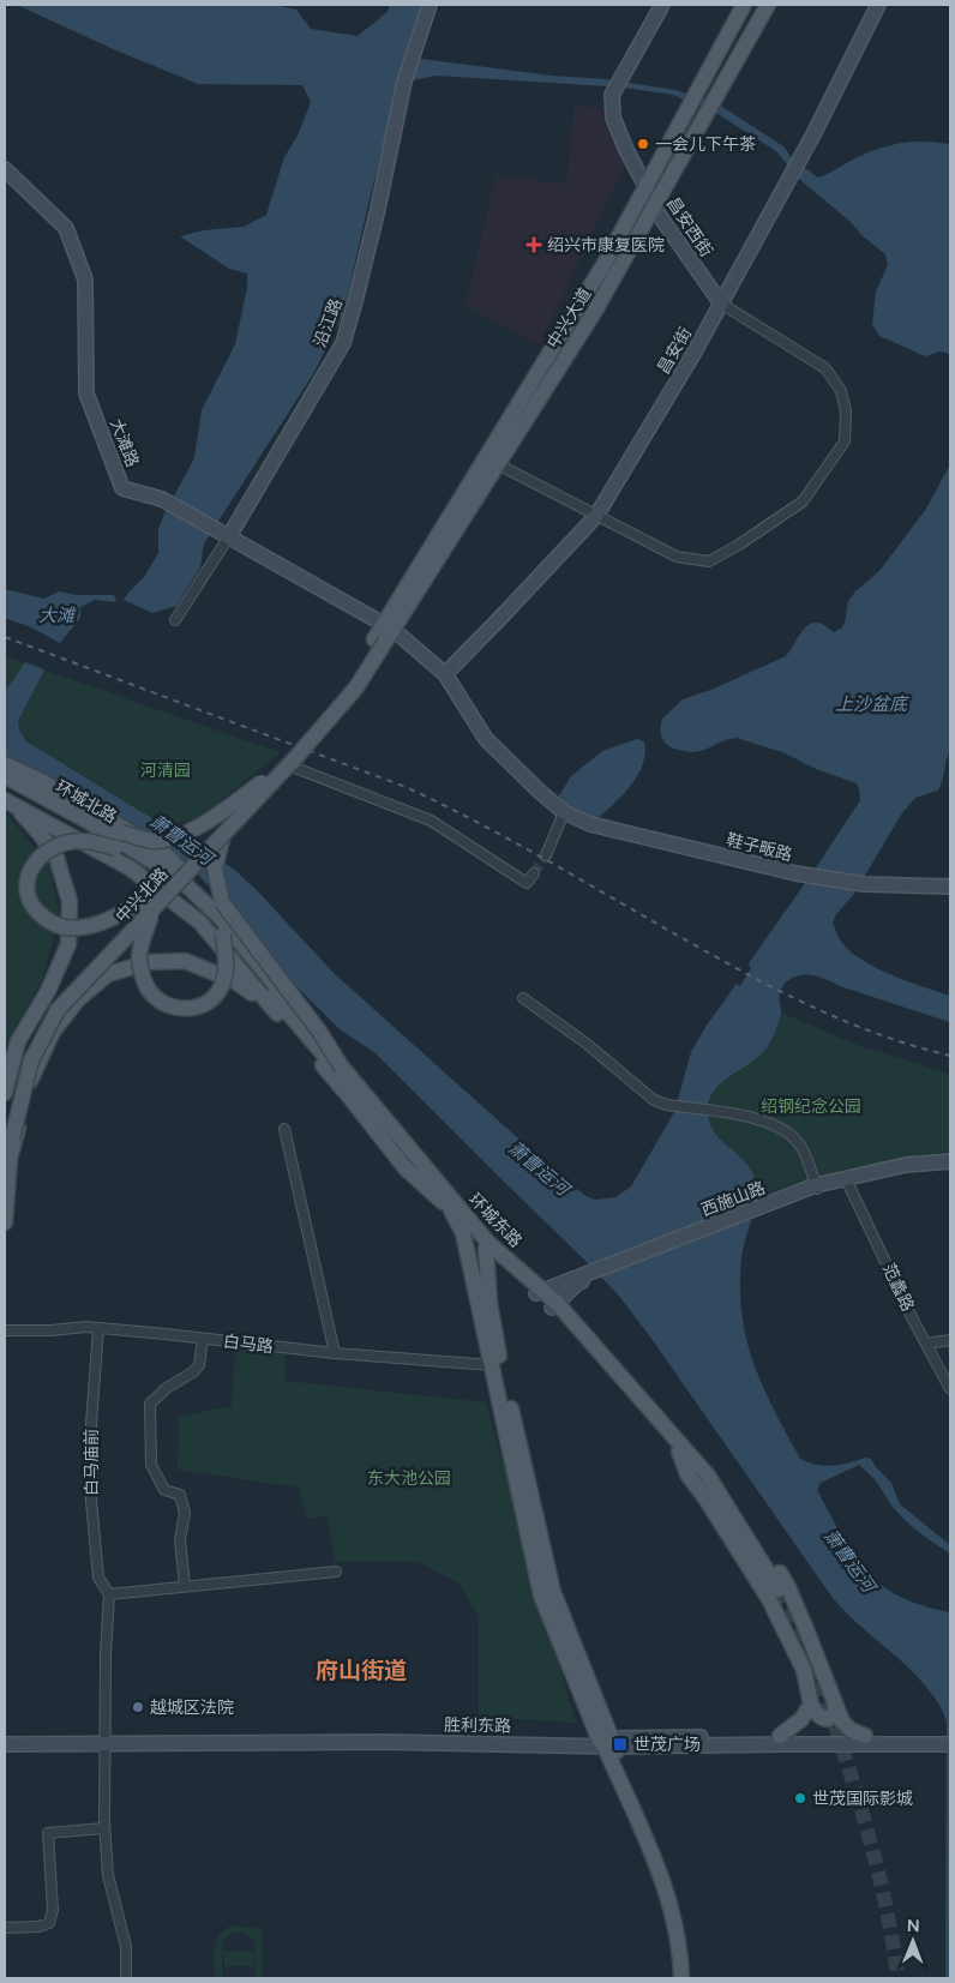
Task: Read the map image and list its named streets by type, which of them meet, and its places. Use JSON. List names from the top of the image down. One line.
{"streets":{"main road":["中兴大道","环城北路","中兴北路","环城东路"],"street":["昌安西街","沿江路","昌安街","大滩路","鞋子畈路","西施山路","范蠡路","白马路","白马庙前","胜利东路"]},"crossings":[["昌安西街","中兴大道"],["昌安西街","昌安街"],["中兴大道","大滩路"],["中兴大道","鞋子畈路"],["中兴大道","中兴北路"],["沿江路","大滩路"],["昌安街","鞋子畈路"],["大滩路","鞋子畈路"],["大滩路","中兴北路"],["环城北路","环城东路"],["鞋子畈路","中兴北路"],["西施山路","环城东路"],["西施山路","范蠡路"],["白马路","白马庙前"]],"districts":["府山街道"],"water":["大滩","上沙盆底","萧曹运河"],"parks":["河清园","绍钢纪念公园","东大池公园"],"places":{"other":["一会儿下午茶","越城区法院","世茂国际影城"],"health":["绍兴市康复医院"],"transit":["世茂广场"]},"north":"top"}
